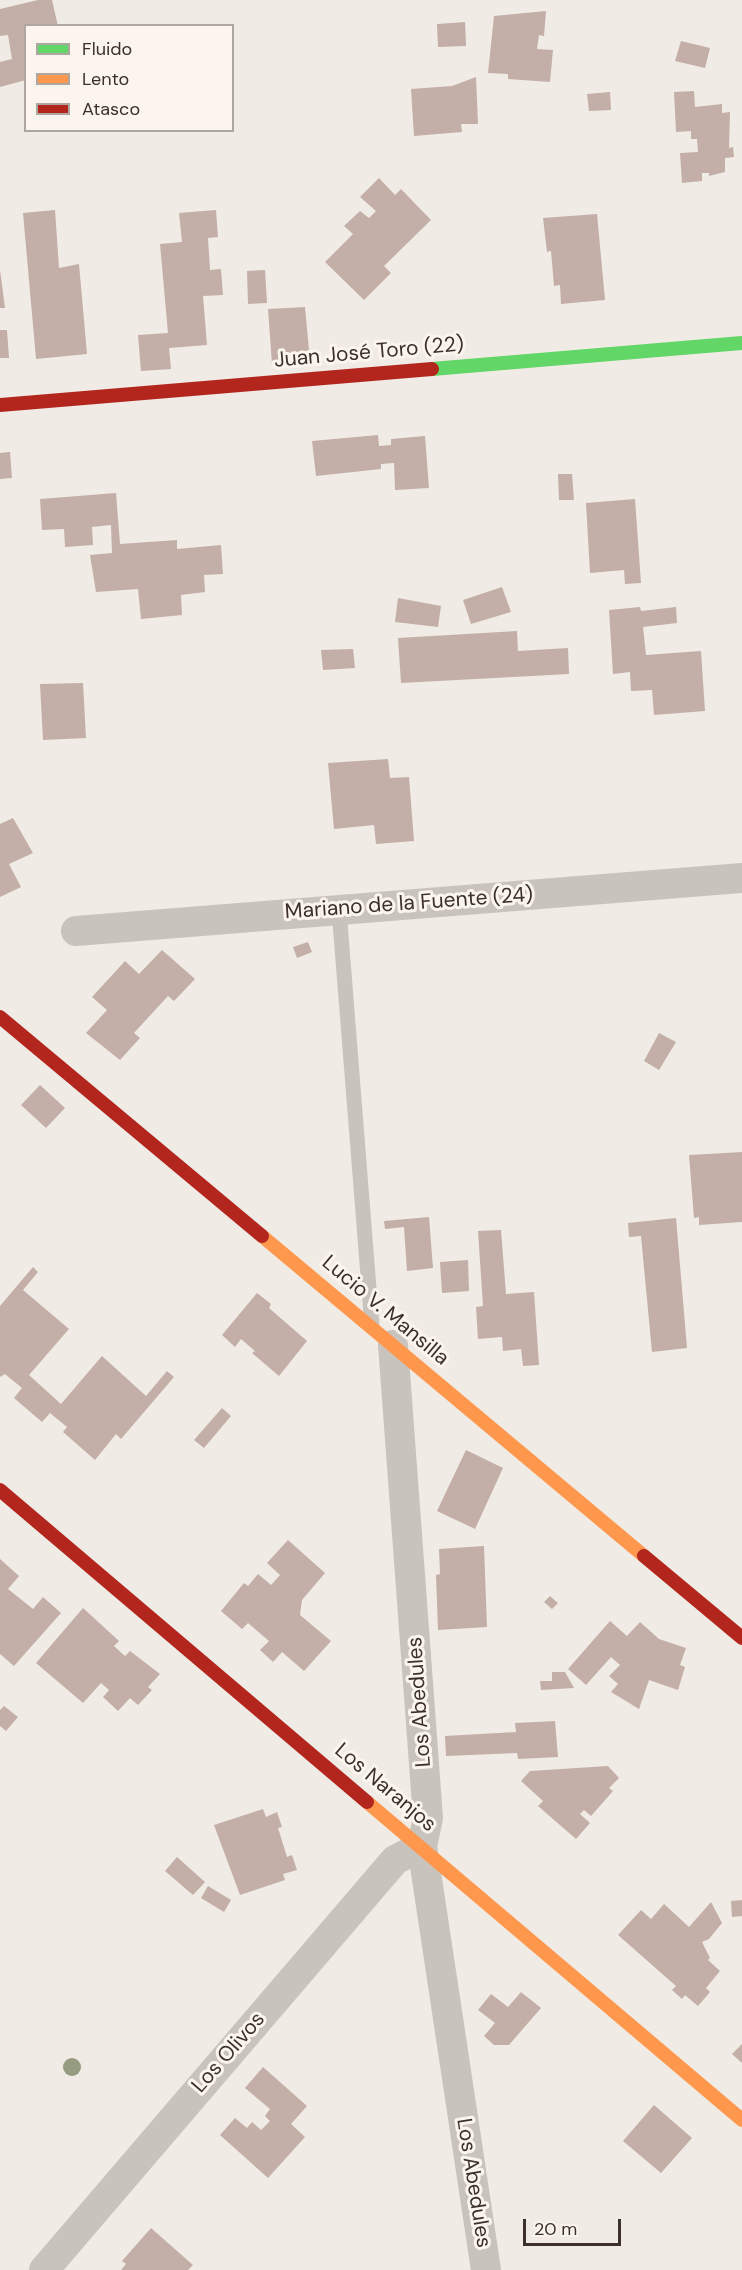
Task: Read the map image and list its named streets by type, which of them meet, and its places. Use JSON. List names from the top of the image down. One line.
{"streets":{"street":["Juan José Toro (22)","Mariano de la Fuente (24)","Lucio V. Mansilla","Los Abedules","Los Naranjos","Los Olivos"]},"crossings":[["Lucio V. Mansilla","Los Abedules"],["Los Abedules","Los Naranjos"],["Los Abedules","Los Olivos"],["Los Naranjos","Los Olivos"]],"legend":["Fluido","Lento","Atasco"],"scale_bar":"20 m"}
